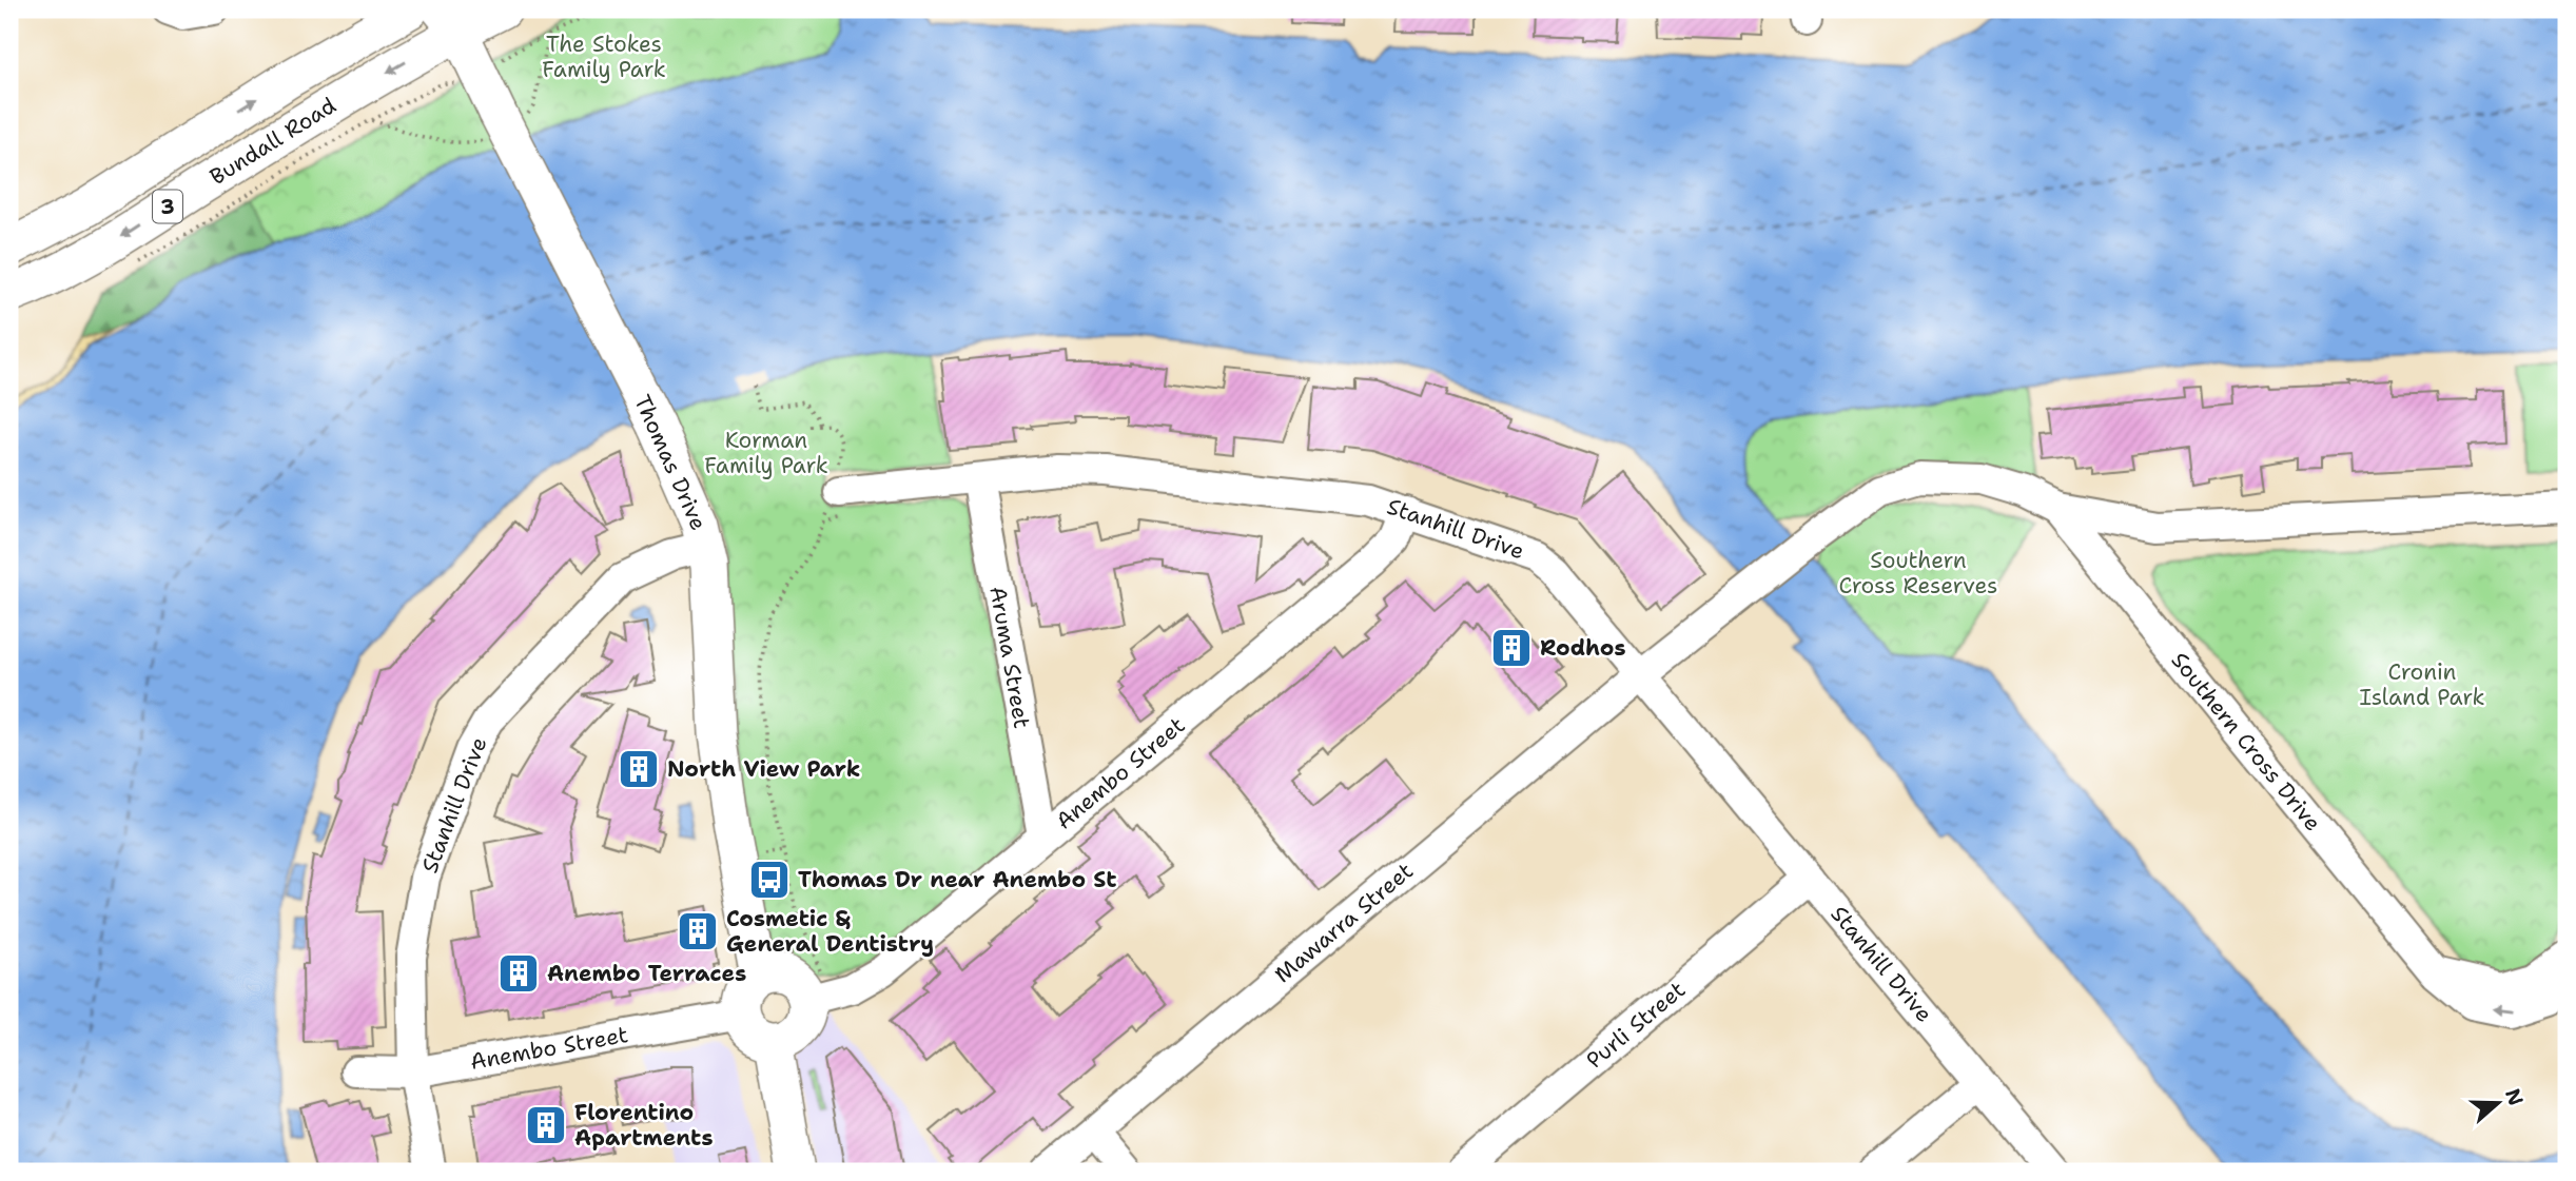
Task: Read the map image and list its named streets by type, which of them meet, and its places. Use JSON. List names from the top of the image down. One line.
{"streets":{"main road":["Bundall Road","3","Thomas Drive"],"street":["Stanhill Drive","Aruma Street","Southern Cross Drive","Anembo Street","Mawarra Street","Purli Street"]},"crossings":[["Bundall Road","3"],["Bundall Road","Thomas Drive"],["3","Thomas Drive"],["Thomas Drive","Stanhill Drive"],["Thomas Drive","Anembo Street"],["Stanhill Drive","Aruma Street"],["Stanhill Drive","Southern Cross Drive"],["Stanhill Drive","Anembo Street"],["Stanhill Drive","Mawarra Street"],["Stanhill Drive","Purli Street"],["Aruma Street","Anembo Street"],["Southern Cross Drive","Mawarra Street"]],"parks":["The Stokes Family Park","Korman Family Park","Southern Cross Reserves","Cronin Island Park"],"places":{"building":["Rodhos","North View Park","Cosmetic & General Dentistry","Anembo Terraces","Florentino Apartments"],"bus stop":["Thomas Dr near Anembo St"]},"north":"right"}
